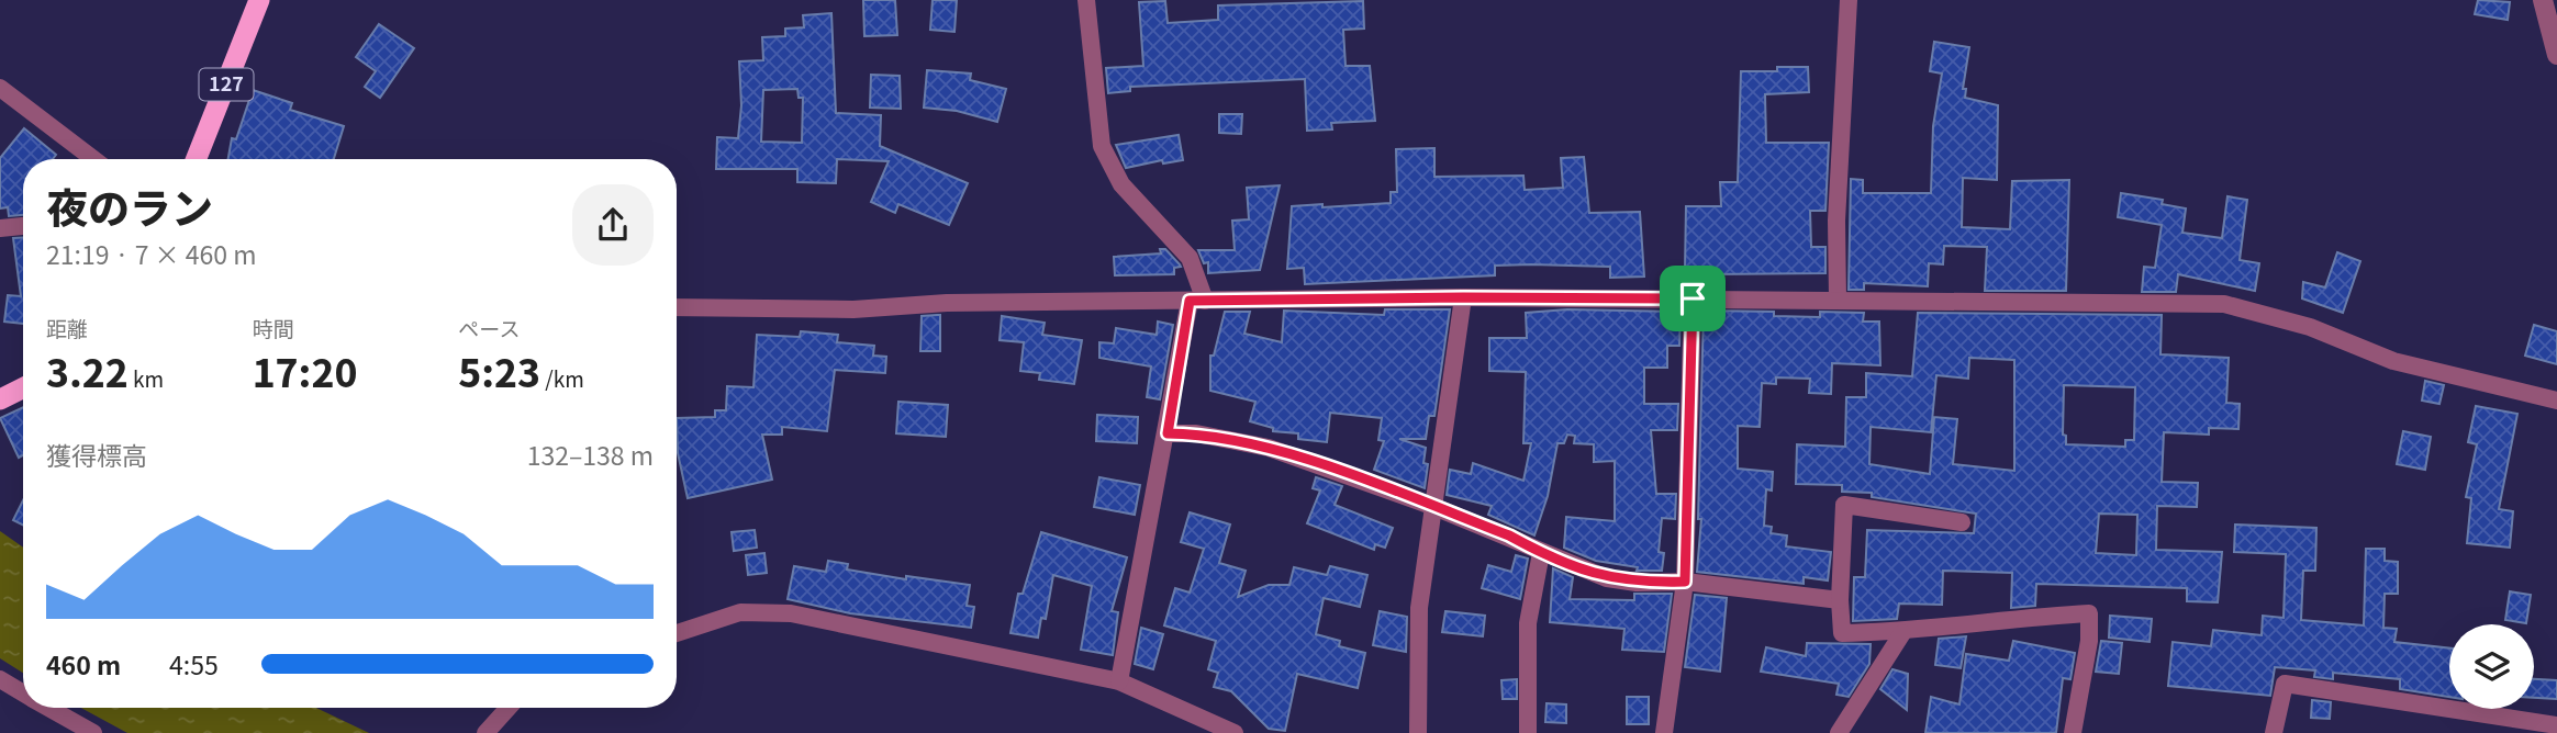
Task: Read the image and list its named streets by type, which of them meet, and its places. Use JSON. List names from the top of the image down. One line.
{"streets":{"highway":["127"]},"page":{"heading":["夜のラン","21:19 · 7 × 460 m"],"stats":[["距離","3.22 km"],["時間","17:20"],["ペース","5:23 /km"]],"chart":["獲得標高","132–138 m"],"list":[{"name":"460 m","note":"4:55"}]}}
